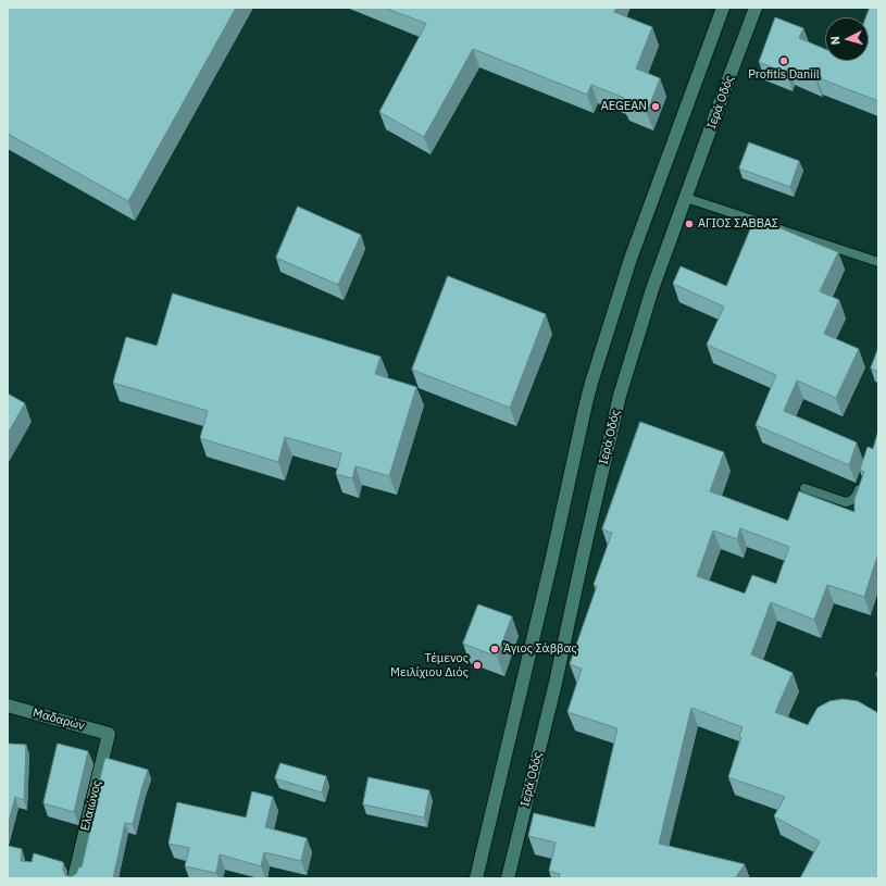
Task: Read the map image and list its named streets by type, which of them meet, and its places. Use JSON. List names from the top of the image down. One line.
{"streets":{"main road":["Ιερά Οδός","Μαδαρών","Ελαιώνος"]},"crossings":[["Μαδαρών","Ελαιώνος"]],"places":["Profitis Daniil","AEGEAN","ΑΓΙΟΣ ΣΑΒΒΑΣ","Άγιος Σάββας","Τέμενος Μειλίχιου Διός"],"north":"left"}
